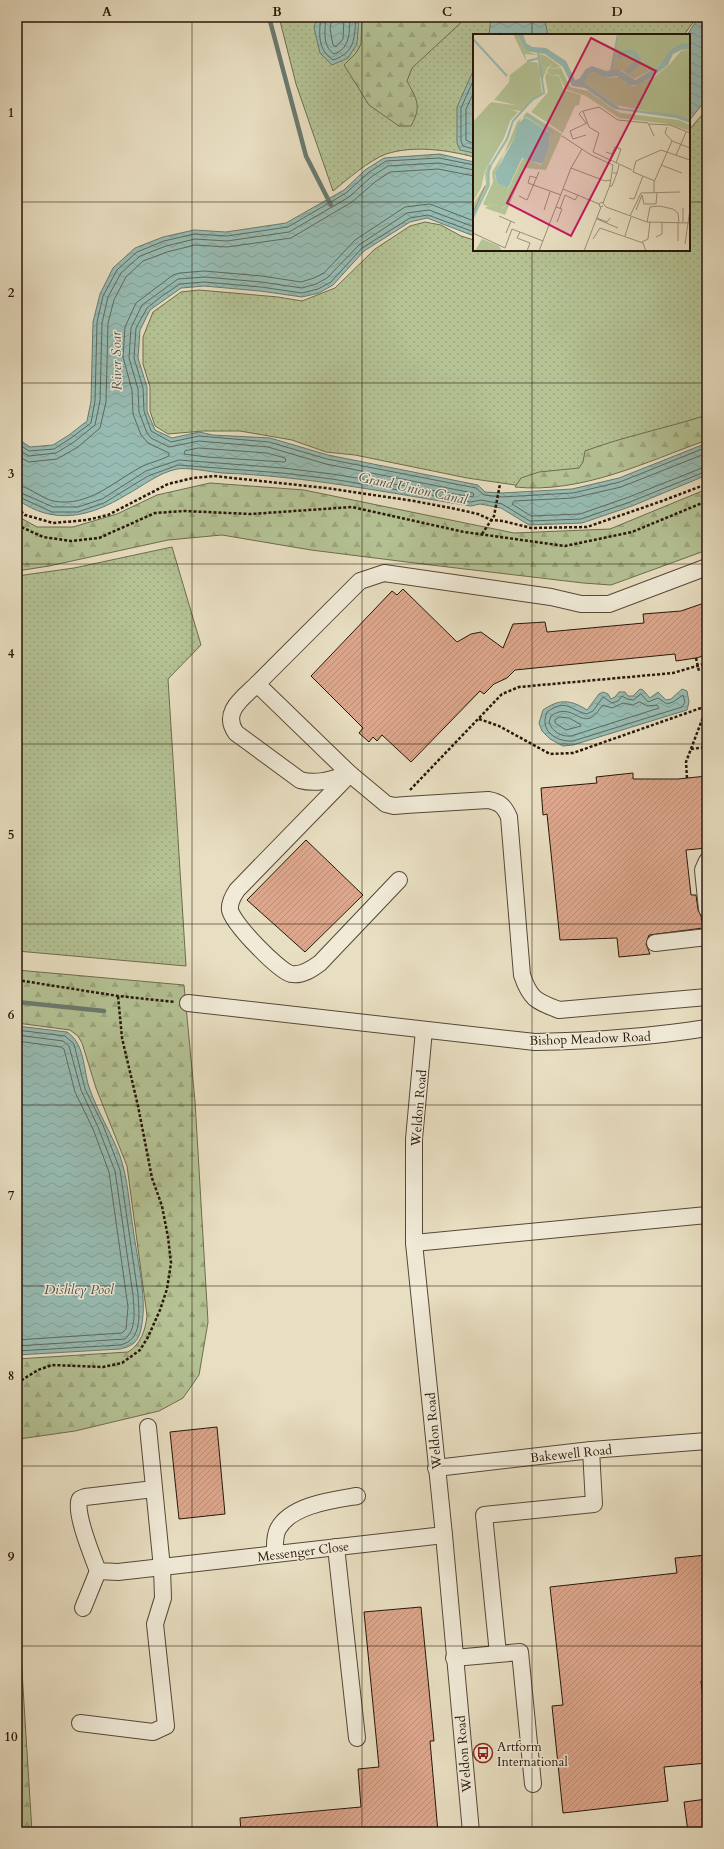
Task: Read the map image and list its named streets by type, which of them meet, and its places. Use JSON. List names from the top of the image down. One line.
{"streets":{"street":["Bishop Meadow Road","Weldon Road","Bakewell Road","Messenger Close"]},"crossings":[["Bishop Meadow Road","Weldon Road"],["Weldon Road","Bakewell Road"],["Weldon Road","Messenger Close"]],"water":["River Soar","Grand Union Canal","Dishley Pool"],"places":{"bus stop":["Artform International"]},"grid":{"columns":["A","B","C","D"],"rows":["1","2","3","4","5","6","7","8","9","10"]}}
